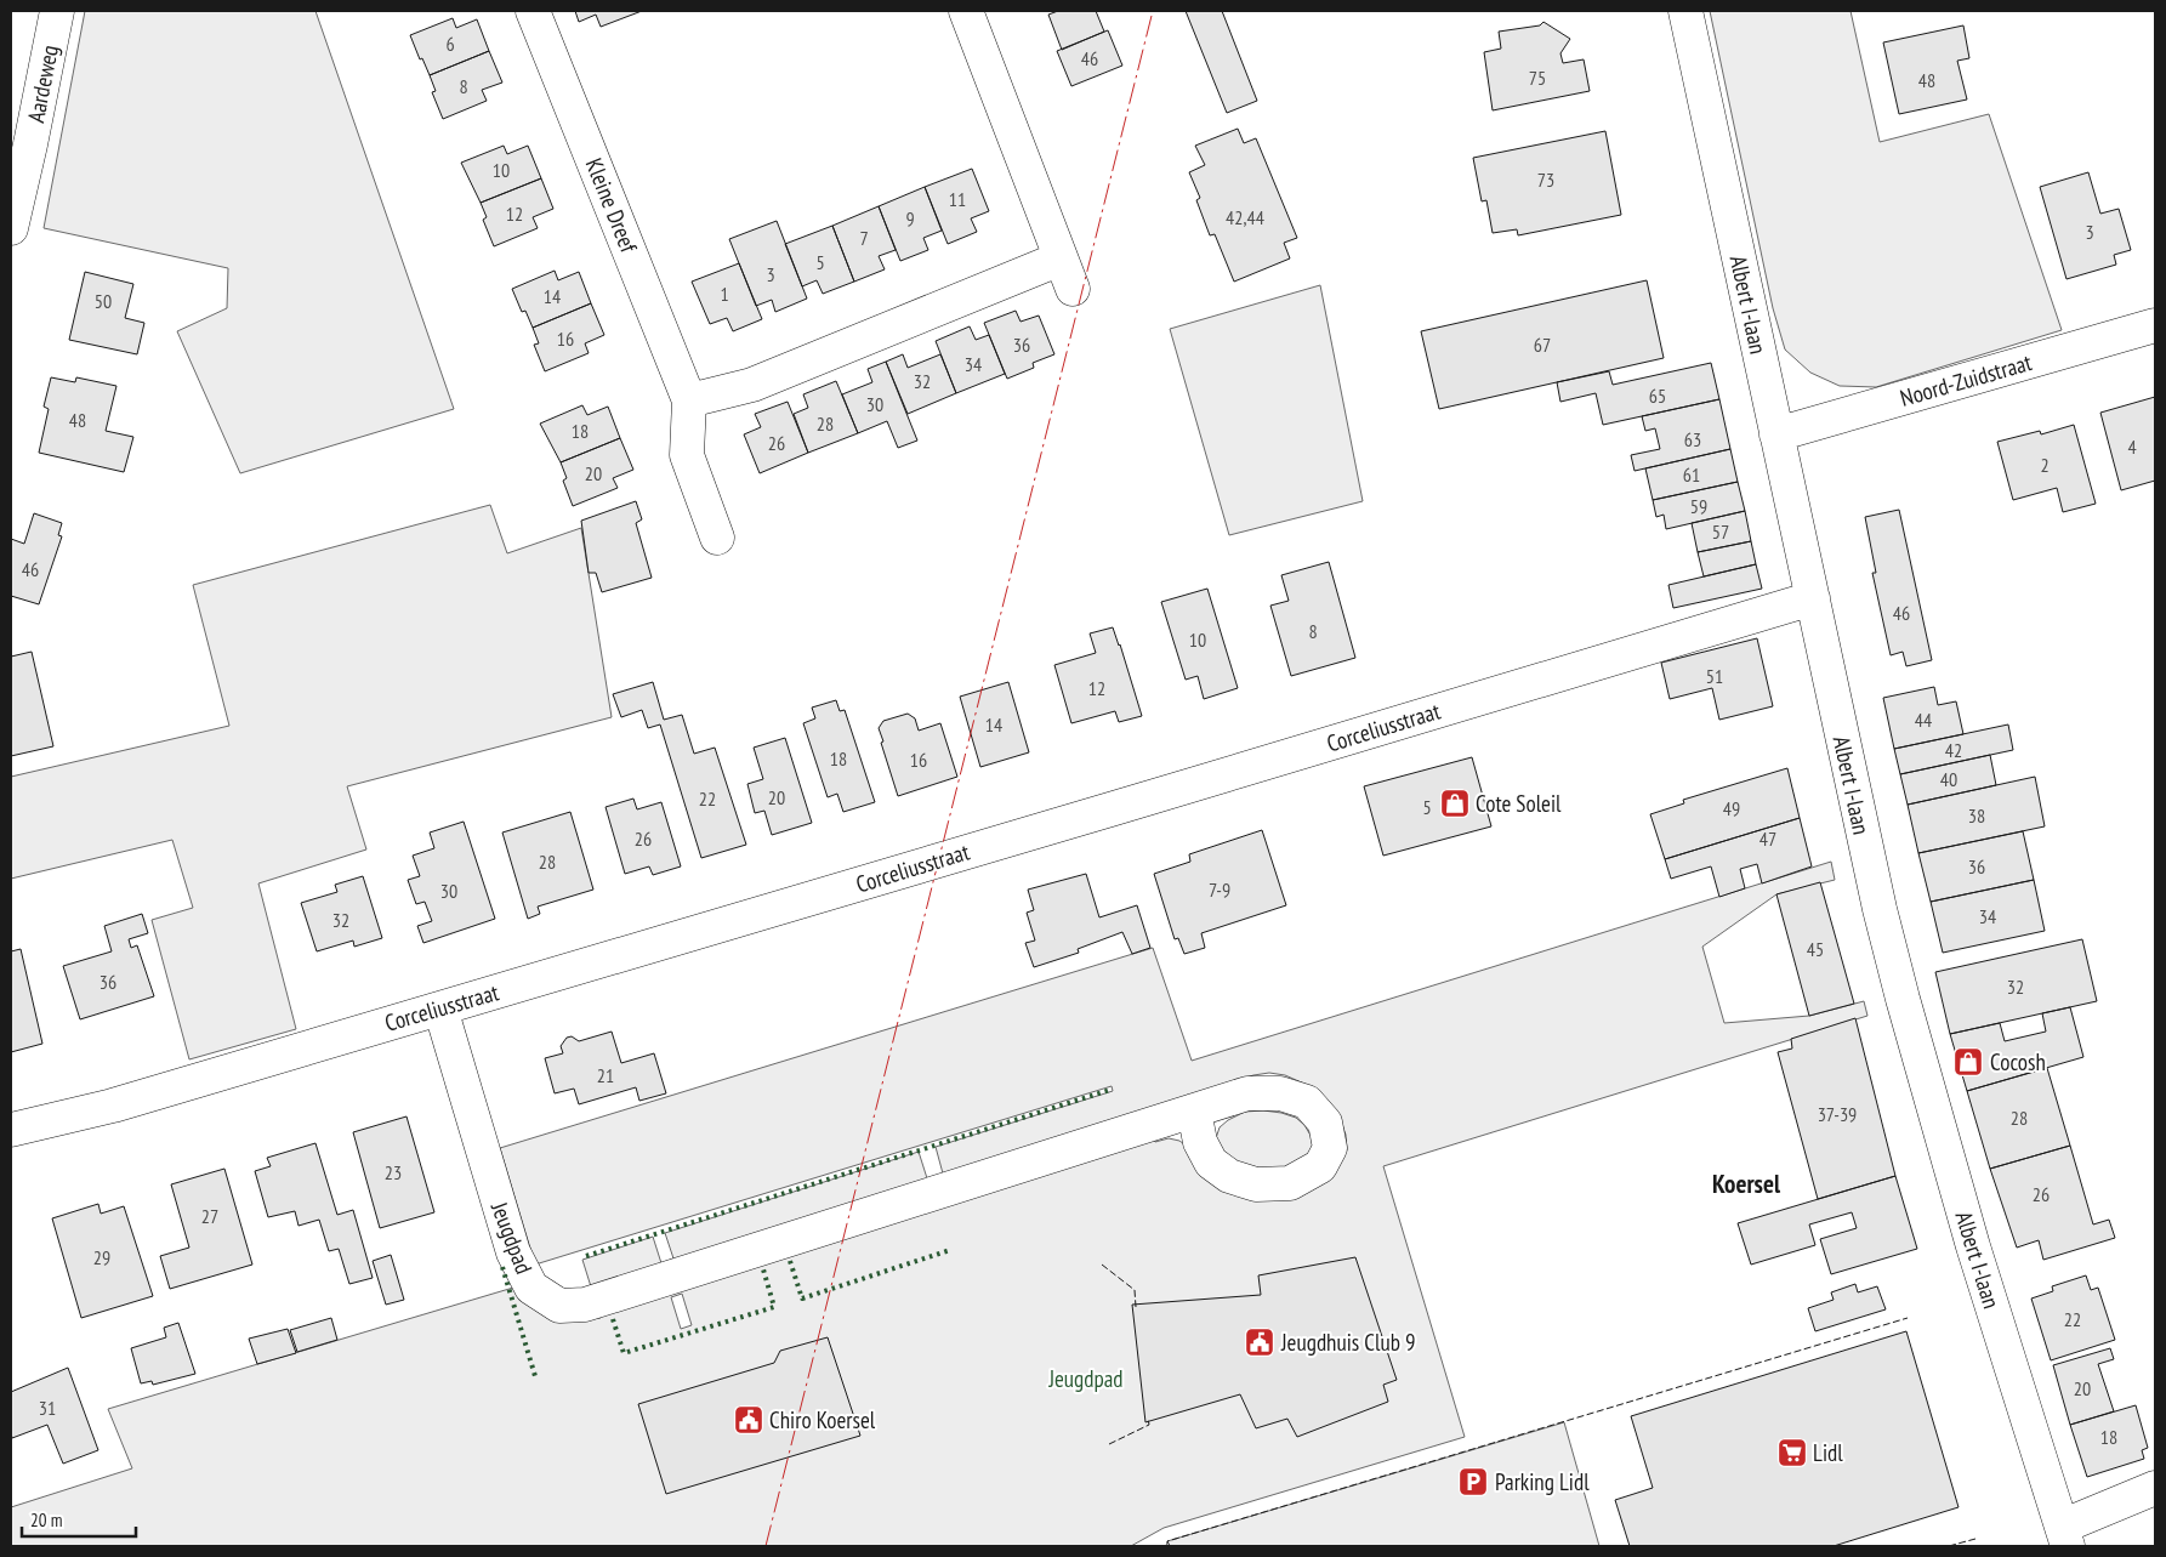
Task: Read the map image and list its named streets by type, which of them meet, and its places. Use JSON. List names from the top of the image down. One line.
{"streets":{"street":["Aardeweg","Kleine Dreef","Albert I-laan","Noord-Zuidstraat","Corceliusstraat","Jeugdpad"]},"crossings":[["Albert I-laan","Noord-Zuidstraat"],["Albert I-laan","Corceliusstraat"],["Corceliusstraat","Jeugdpad"]],"districts":["Koersel"],"parks":["Jeugdpad"],"places":{"shop":["Cote Soleil","Cocosh"],"public building":["Jeugdhuis Club 9","Chiro Koersel"],"supermarket":["Lidl"],"parking":["Parking Lidl"]},"house_numbers":["6","46","75","48","8","10","73","11","12","42,44","9","3","7","5","3","1","14","50","16","36","67","34","32","65","30","48","28","18","63","26","4","2","20","61","59","57","46","46","8","10","51","12","44","14","42","18","16","40","20","22","5","49","38","26","47","28","36","7-9","30","34","32","45","36","32","21","37-39","28","23","26","27","29","22","20","31","18"],"scale_bar":"20 m"}
